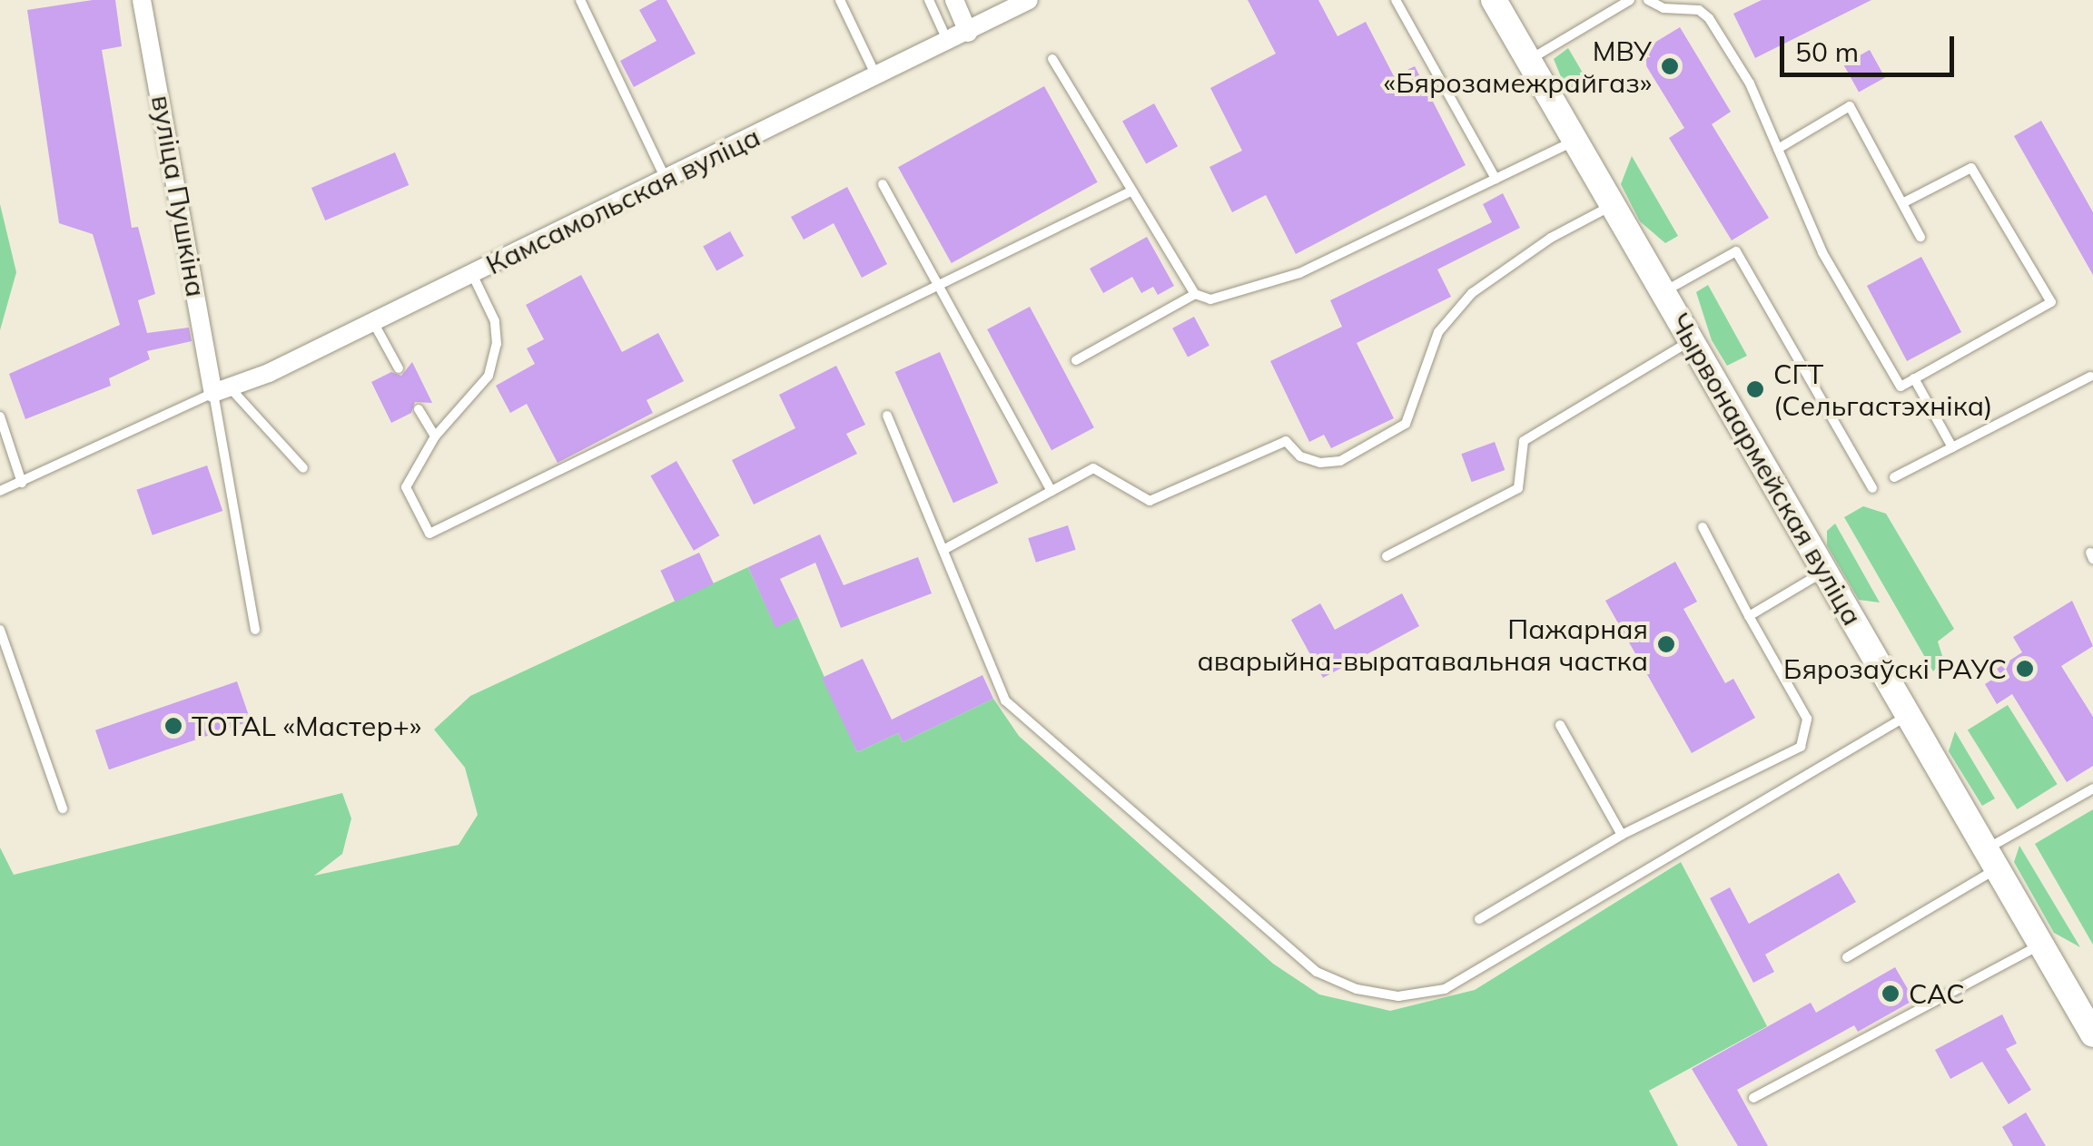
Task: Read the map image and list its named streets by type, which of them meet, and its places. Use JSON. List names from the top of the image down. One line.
{"streets":{"main road":["Чырвонаармейская вуліца"],"street":["вуліца Пушкіна","Камсамольская вуліца"]},"crossings":[["вуліца Пушкіна","Камсамольская вуліца"]],"places":["МВУ «Бярозамежрайгаз»","СГТ (Сельгастэхніка)","Пажарная аварыйна-выратавальная частка","Бярозаўскі РАУС","TOTAL «Мастер+»","САС"],"scale_bar":"50 m"}
